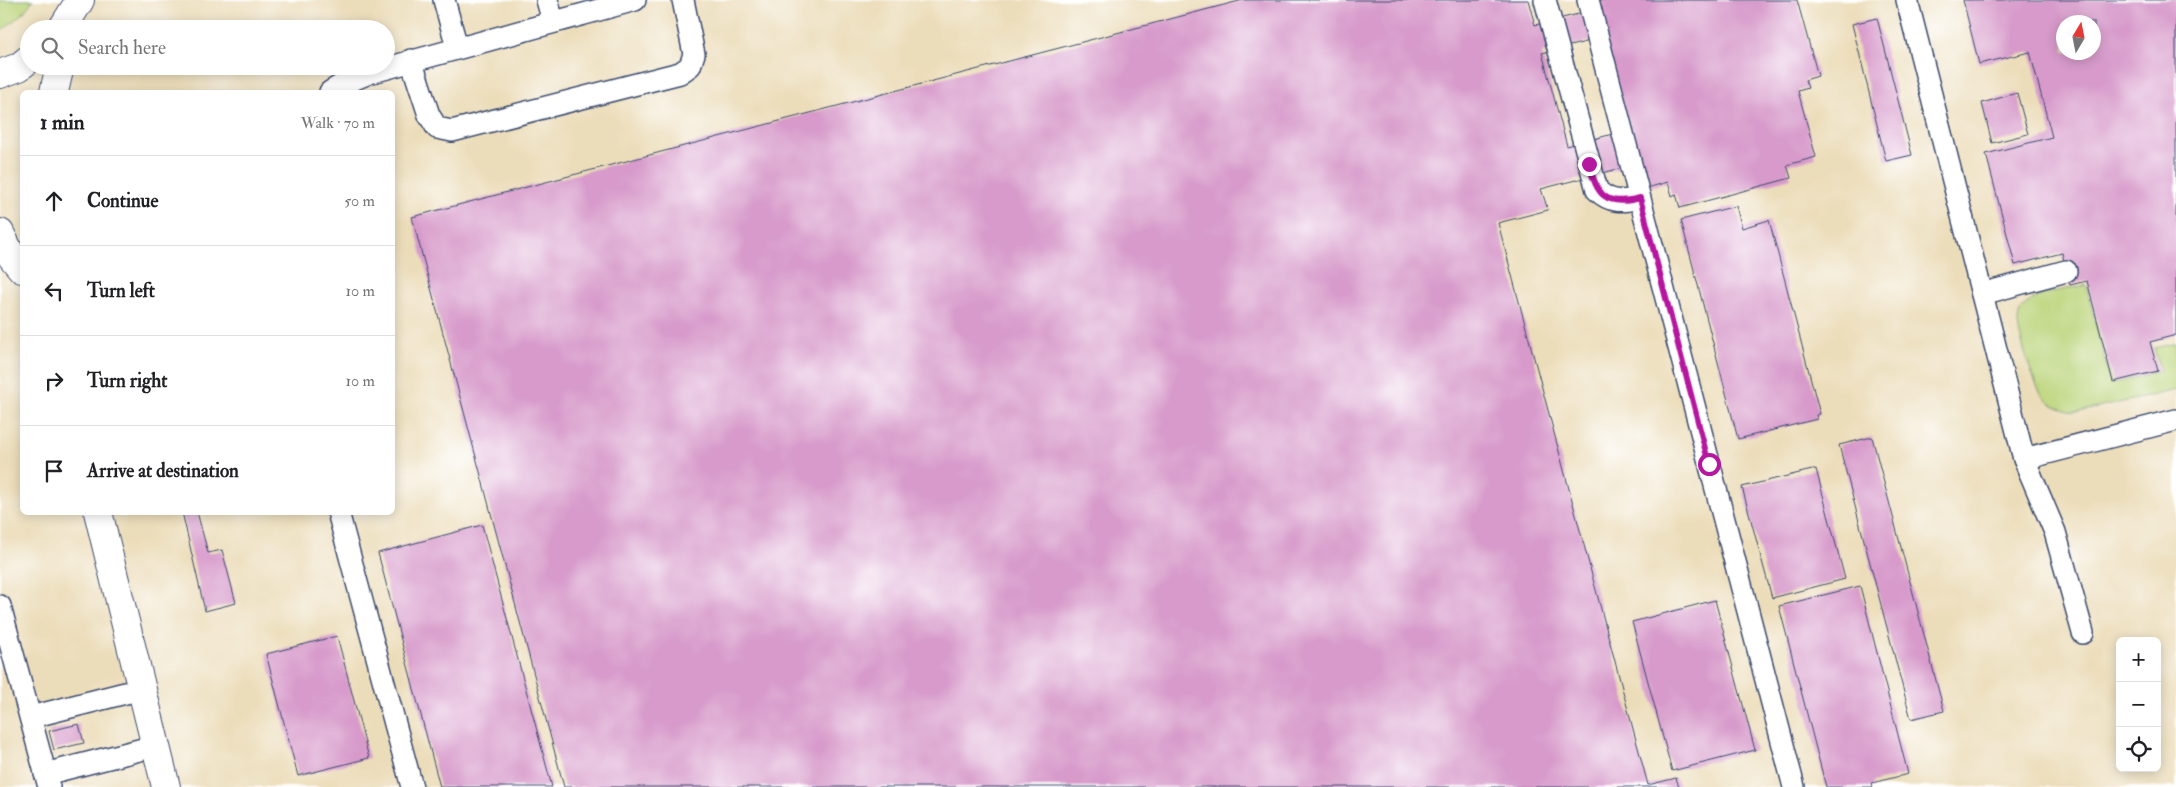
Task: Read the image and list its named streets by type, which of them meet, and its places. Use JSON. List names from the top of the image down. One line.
{"north":"top","page":{"search":"Search here","heading":["1 min","Walk · 70 m"],"list":[["Continue","50 m"],["Turn left","10 m"],["Turn right","10 m"],"Arrive at destination"],"map_buttons":["+","−"]}}
